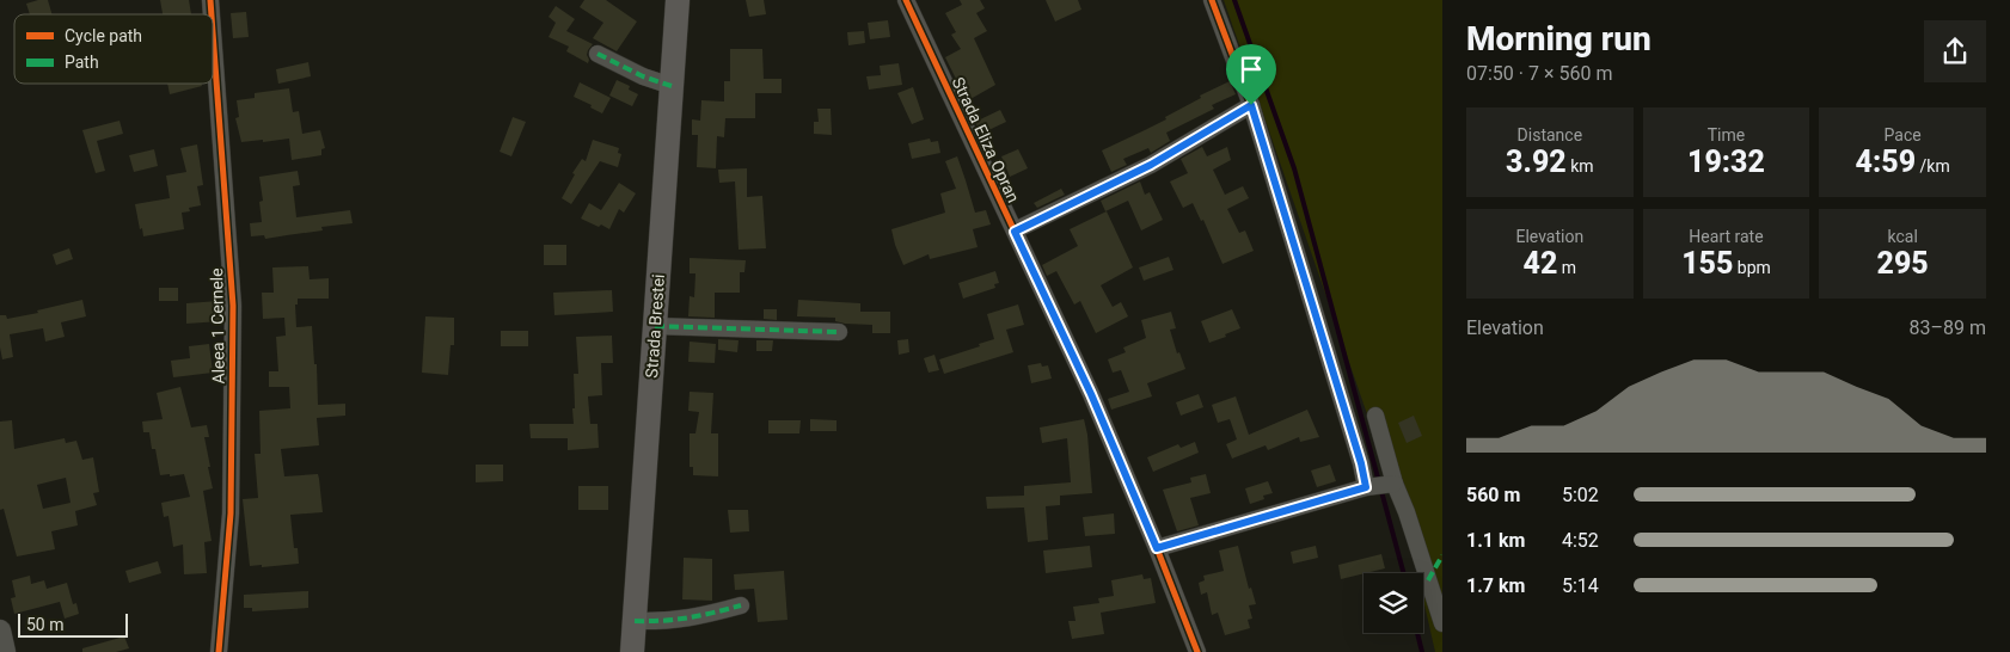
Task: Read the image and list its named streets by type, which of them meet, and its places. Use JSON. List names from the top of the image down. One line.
{"streets":{"main road":["Strada Brestei"],"street":["Strada Eliza Opran","Aleea 1 Cernele"]},"legend":["Cycle path","Path"],"scale_bar":"50 m","page":{"heading":["Morning run","07:50 · 7 × 560 m"],"stats":[["Distance","3.92 km"],["Time","19:32"],["Pace","4:59 /km"],["Elevation","42 m"],["Heart rate","155 bpm"],["kcal","295"]],"chart":["Elevation","83–89 m"],"list":[{"name":"560 m","note":"5:02"},{"name":"1.1 km","note":"4:52"},{"name":"1.7 km","note":"5:14"}],"scale":"50 m"}}
